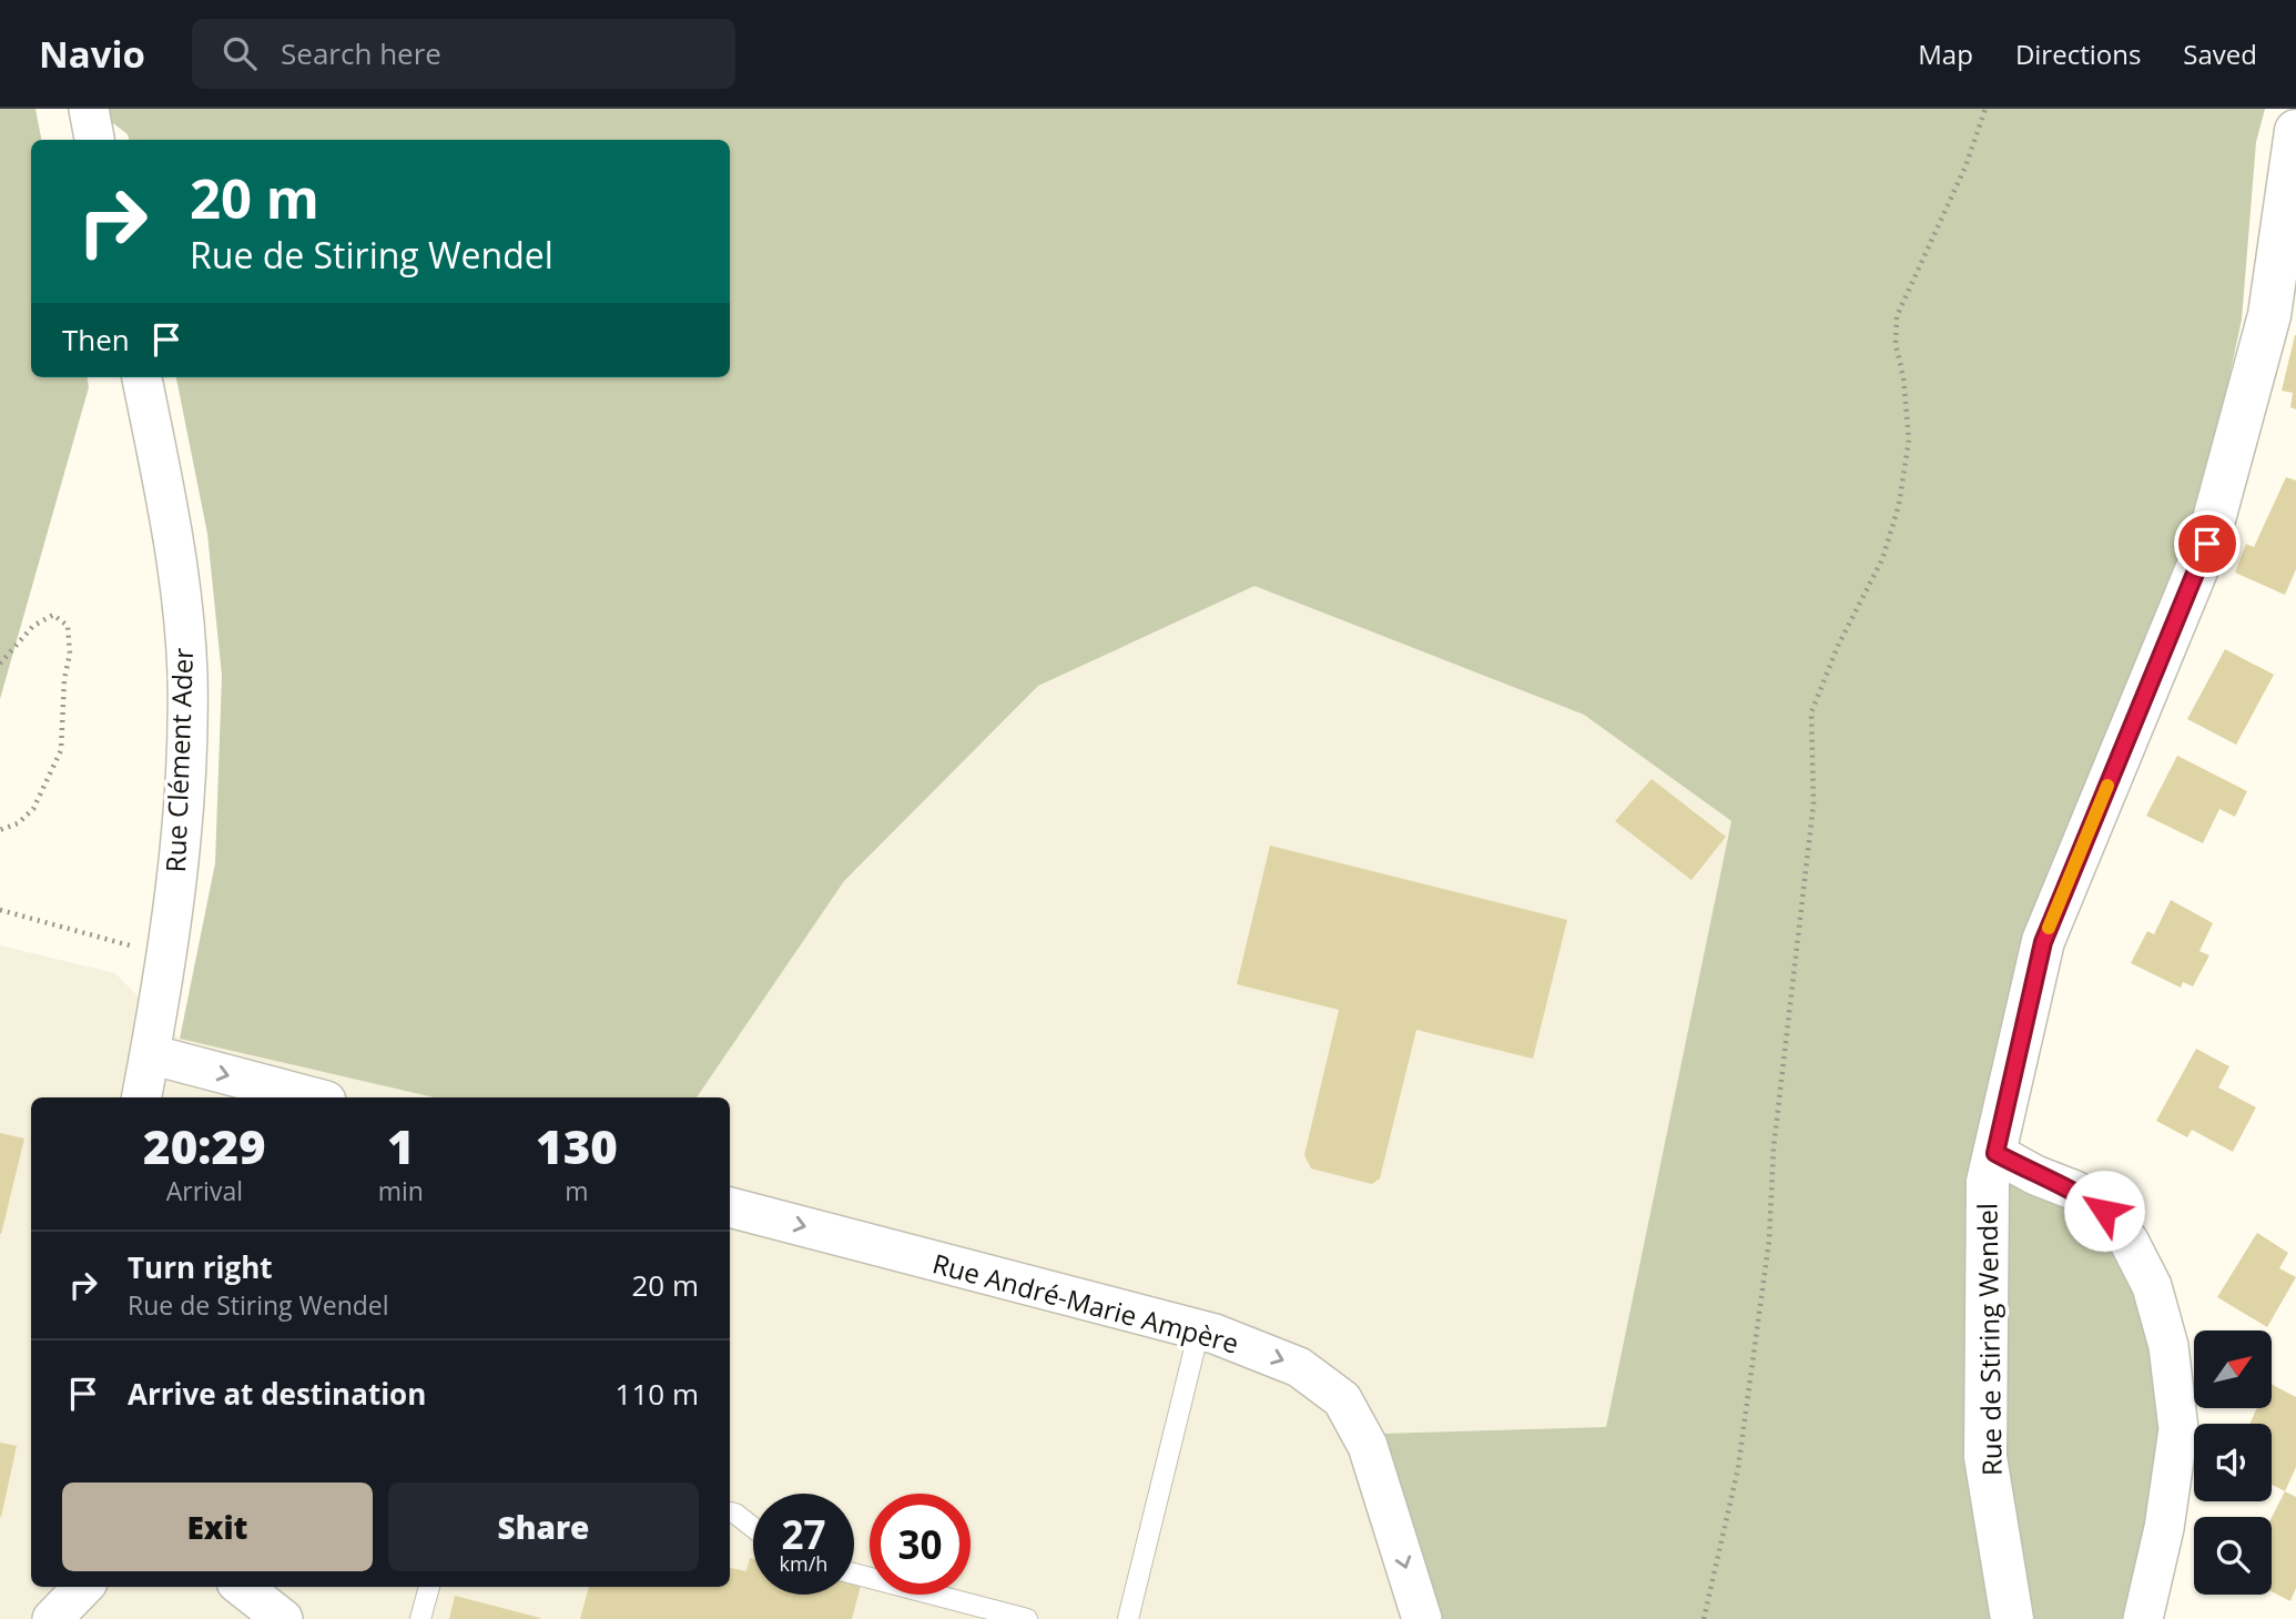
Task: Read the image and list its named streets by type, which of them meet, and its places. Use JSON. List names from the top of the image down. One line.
{"streets":{"main road":["Rue de Stiring Wendel"],"street":["Rue Clément Ader","Rue André-Marie Ampère"]},"one_way":["Rue André-Marie Ampère"],"north":"top right","page":{"header":"Navio","search":"Search here","nav":["Map","Directions","Saved"],"turn":["20 m","Rue de Stiring Wendel"],"then":"Then","eta":["20:29","Arrival","1","min","130","m"],"list":[{"name":"Turn right","note":"Rue de Stiring Wendel","value":"20 m"},{"name":"Arrive at destination","value":"110 m"}],"buttons":["Exit","Share"],"speed":"27 km/h","limit":"30"}}
